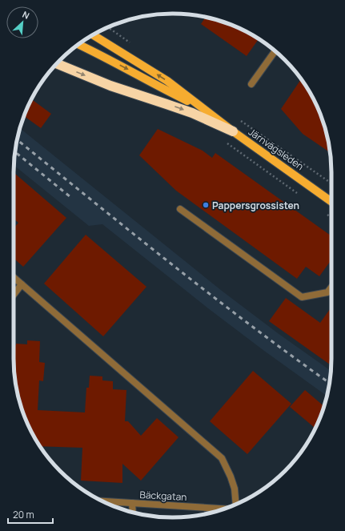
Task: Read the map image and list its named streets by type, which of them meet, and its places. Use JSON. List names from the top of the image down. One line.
{"streets":{"main road":["Järnvägsleden"],"street":["Bäckgatan"]},"places":["Pappersgrossisten"],"scale_bar":"20 m","north":"top right"}
